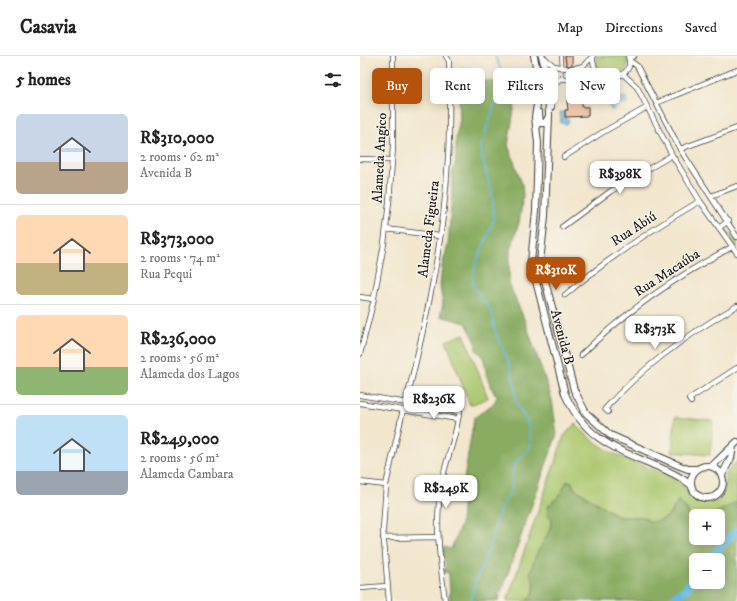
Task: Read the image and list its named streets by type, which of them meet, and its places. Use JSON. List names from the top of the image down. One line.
{"streets":{"street":["Alameda Angico","Alameda Figueira","Rua Abiú","Rua Macaúba","Avenida B"]},"page":{"header":"Casavia","nav":["Map","Directions","Saved"],"heading":"5 homes","chip":["Buy","Rent","Filters","New"],"list":[{"name":"R$310,000","note":"2 rooms · 62 m² · Avenida B"},{"name":"R$373,000","note":"2 rooms · 74 m² · Rua Pequi"},{"name":"R$236,000","note":"2 rooms · 56 m² · Alameda dos Lagos"},{"name":"R$249,000","note":"2 rooms · 56 m² · Alameda Cambara"}],"price":["R$398K","R$310K","R$373K","R$236K","R$249K"],"map_buttons":["+","−"]}}
